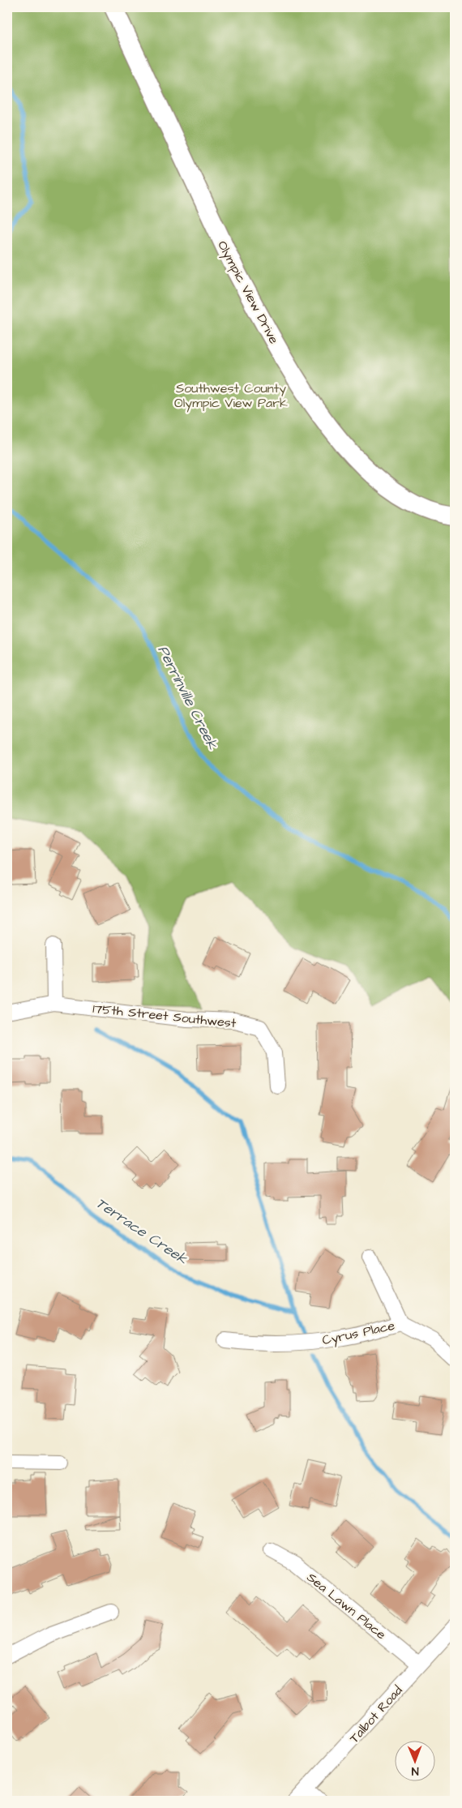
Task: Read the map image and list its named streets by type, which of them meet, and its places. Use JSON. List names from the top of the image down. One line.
{"streets":{"main road":["Olympic View Drive"],"street":["175th Street Southwest","Cyrus Place","Sea Lawn Place","Talbot Road"]},"crossings":[["Sea Lawn Place","Talbot Road"]],"water":["Perrinville Creek","Terrace Creek"],"parks":["Southwest County Olympic View Park"],"north":"bottom"}
